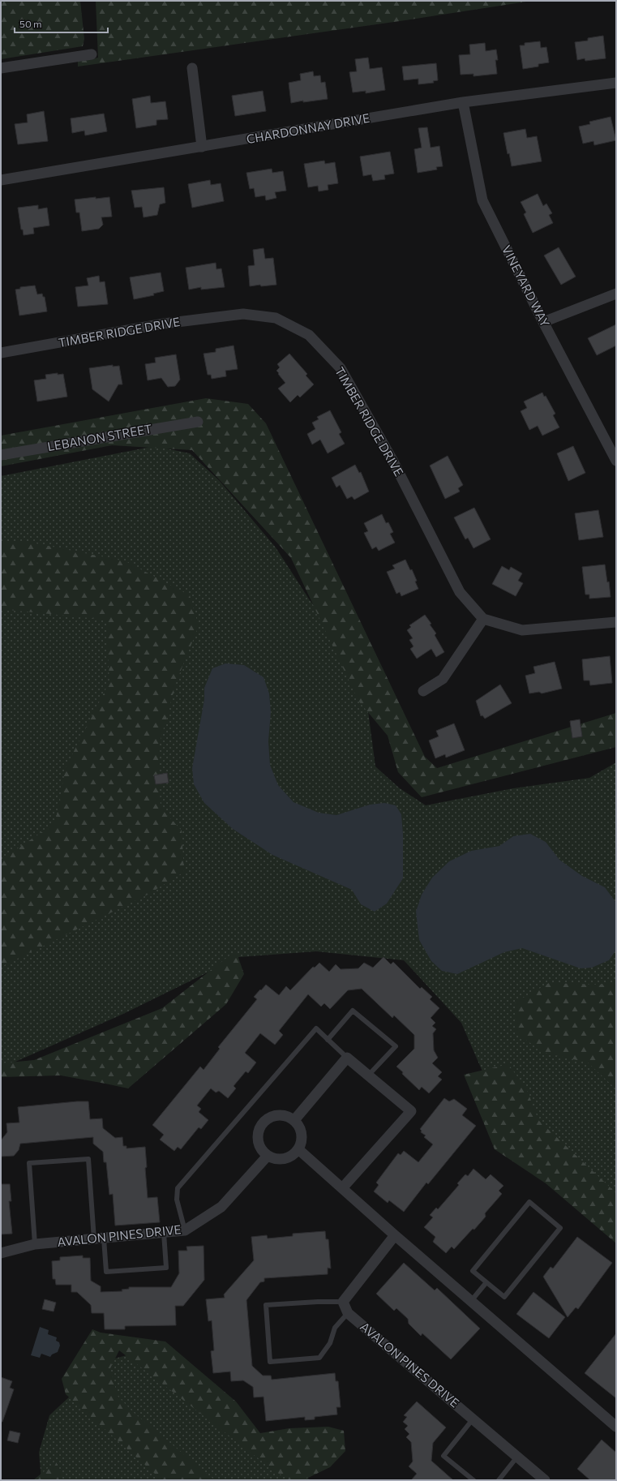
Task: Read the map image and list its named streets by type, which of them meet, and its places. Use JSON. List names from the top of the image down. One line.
{"streets":{"street":["CHARDONNAY DRIVE","VINEYARD WAY","TIMBER RIDGE DRIVE","LEBANON STREET","AVALON PINES DRIVE"]},"crossings":[["CHARDONNAY DRIVE","VINEYARD WAY"]],"scale_bar":"50 m"}
